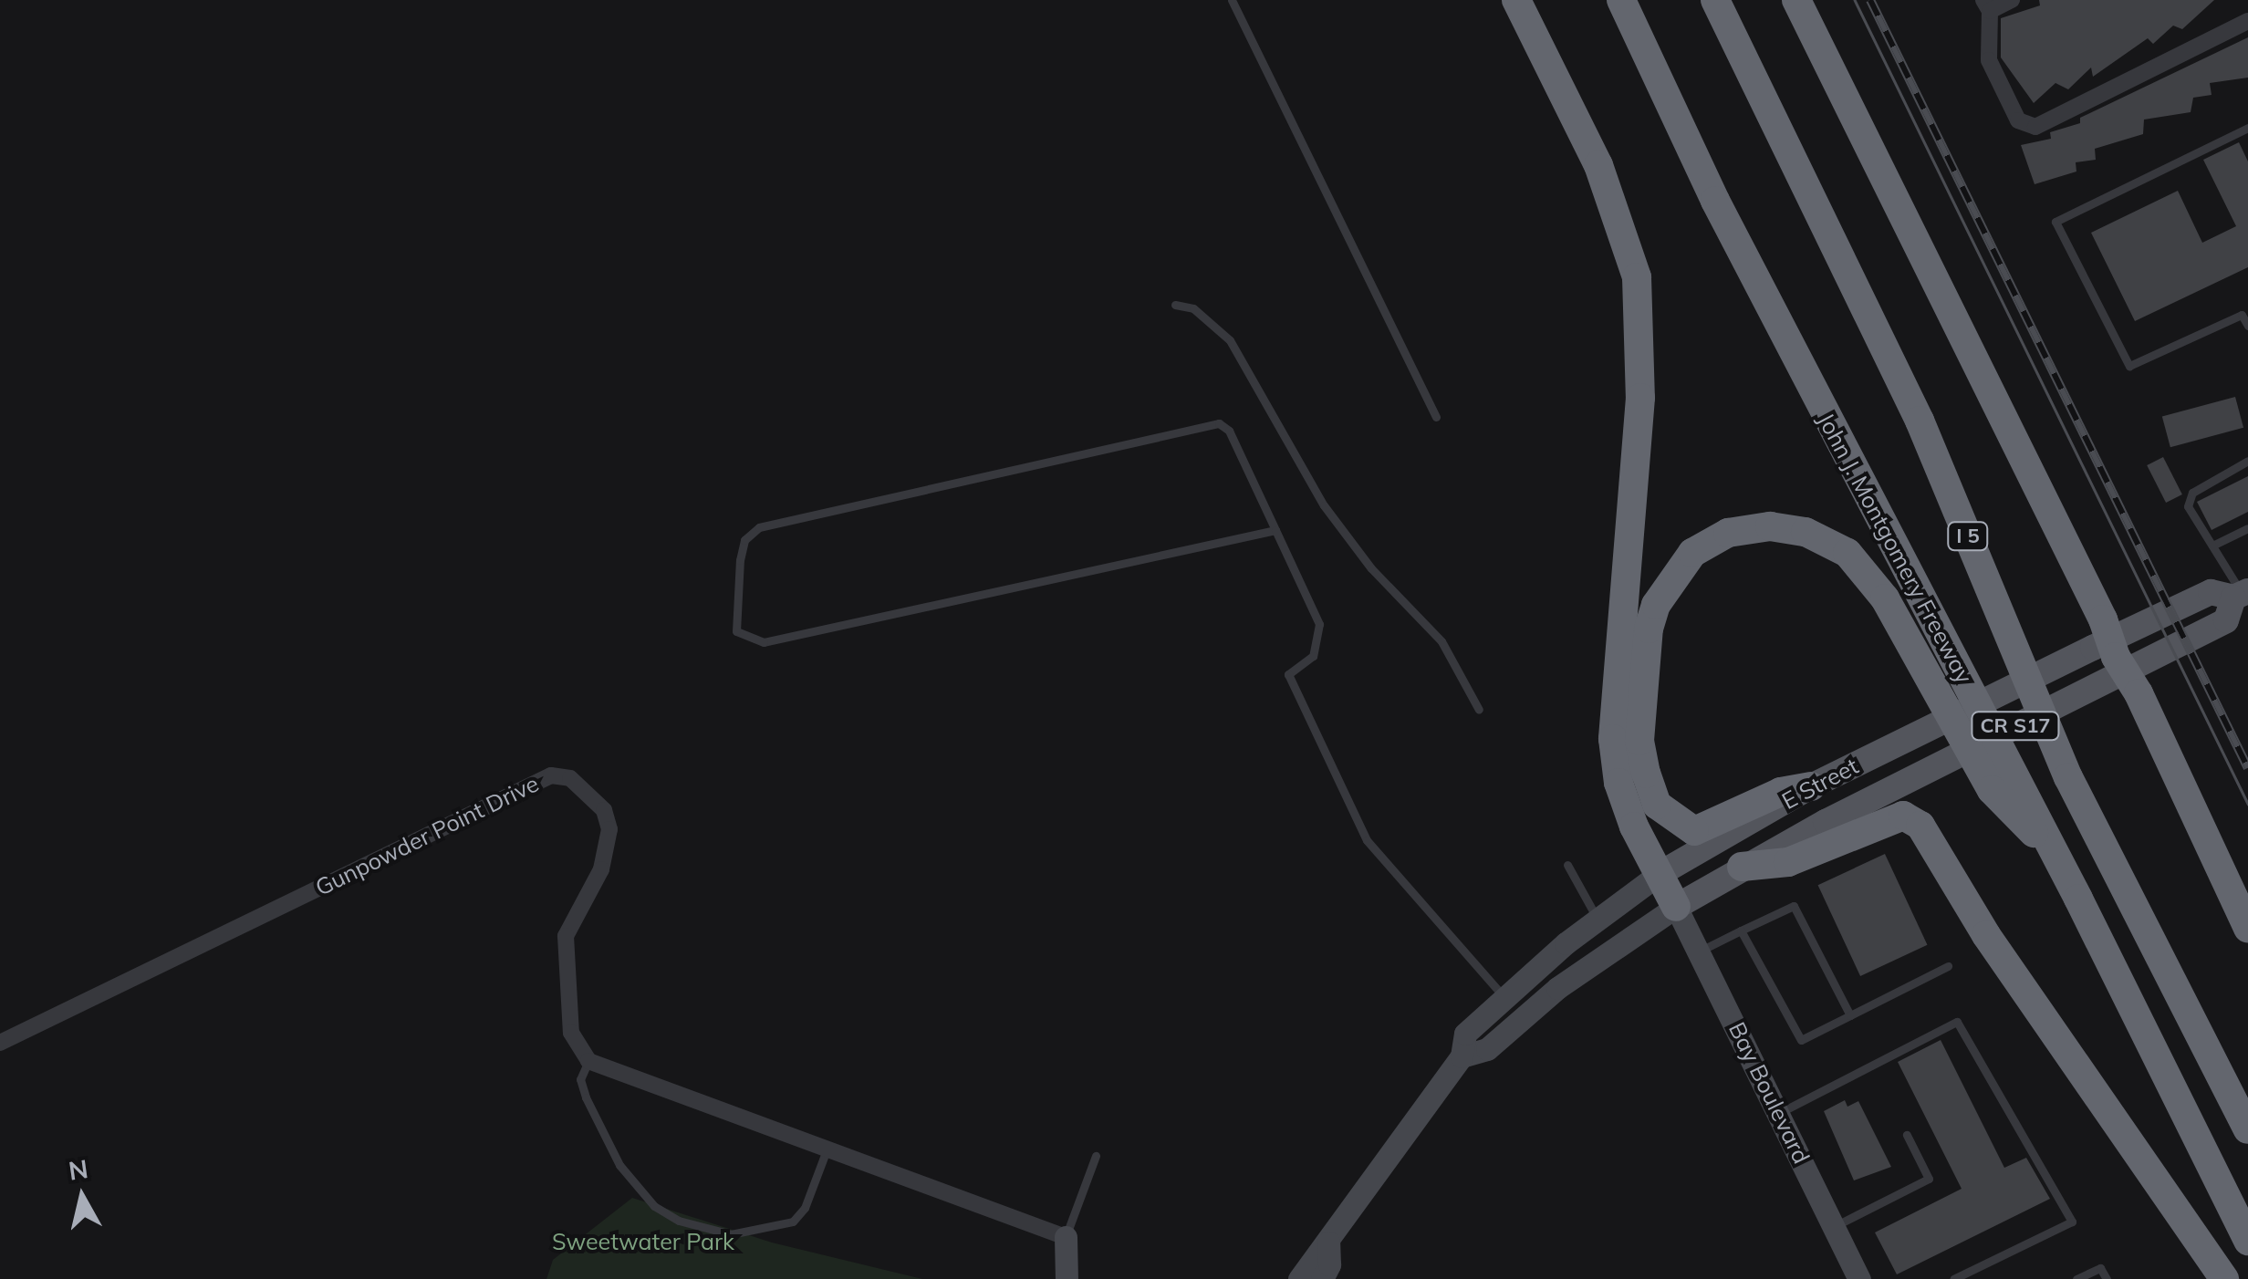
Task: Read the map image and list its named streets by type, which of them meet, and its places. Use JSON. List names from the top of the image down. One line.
{"streets":{"highway":["I 5","John J. Montgomery Freeway"],"main road":["CR S17","E Street","Bay Boulevard"],"street":["Gunpowder Point Drive"]},"crossings":[["E Street","Bay Boulevard"]],"parks":["Sweetwater Park"],"north":"top"}
